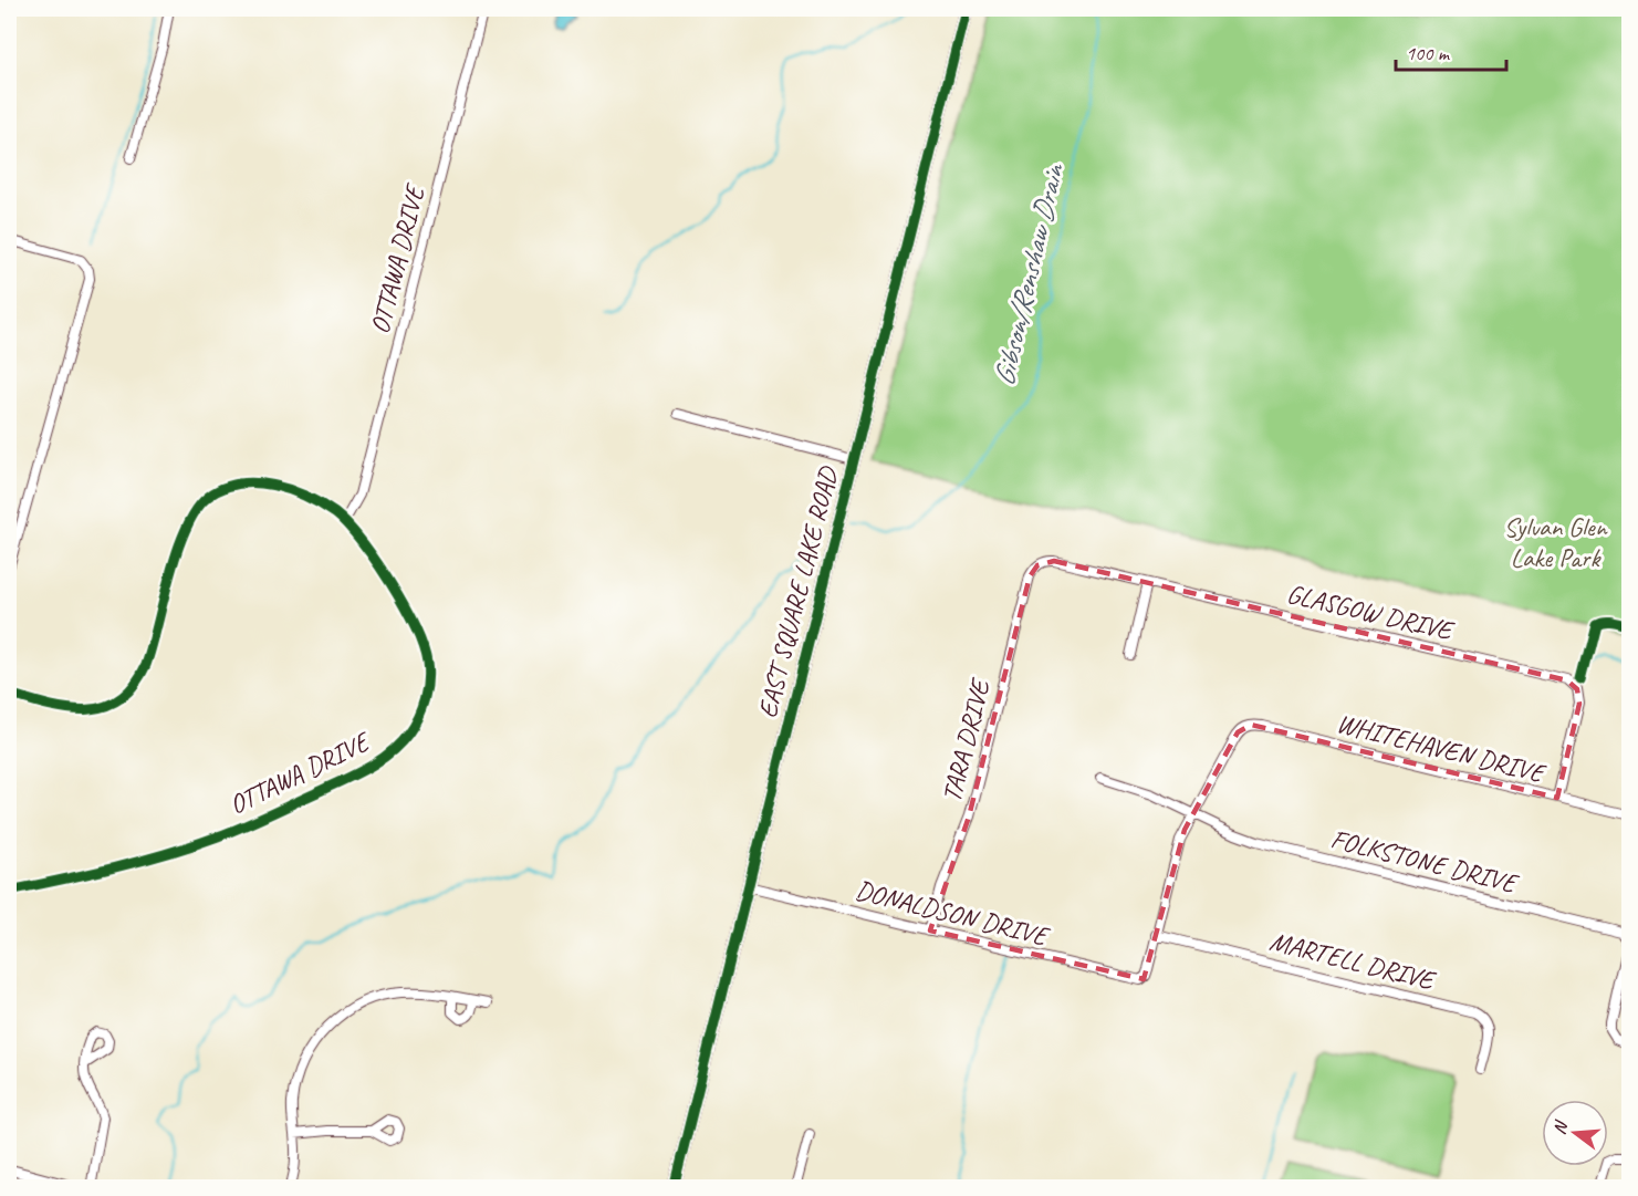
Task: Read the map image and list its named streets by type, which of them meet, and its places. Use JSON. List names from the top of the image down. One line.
{"streets":{"main road":["EAST SQUARE LAKE ROAD"],"street":["OTTAWA DRIVE","GLASGOW DRIVE","TARA DRIVE","WHITEHAVEN DRIVE","FOLKSTONE DRIVE","DONALDSON DRIVE","MARTELL DRIVE"]},"crossings":[["EAST SQUARE LAKE ROAD","DONALDSON DRIVE"],["GLASGOW DRIVE","TARA DRIVE"],["GLASGOW DRIVE","WHITEHAVEN DRIVE"],["TARA DRIVE","DONALDSON DRIVE"],["WHITEHAVEN DRIVE","FOLKSTONE DRIVE"],["DONALDSON DRIVE","MARTELL DRIVE"]],"water":["Gibson/Renshaw Drain"],"parks":["Sylvan Glen Lake Park"],"scale_bar":"100 m","north":"left"}
